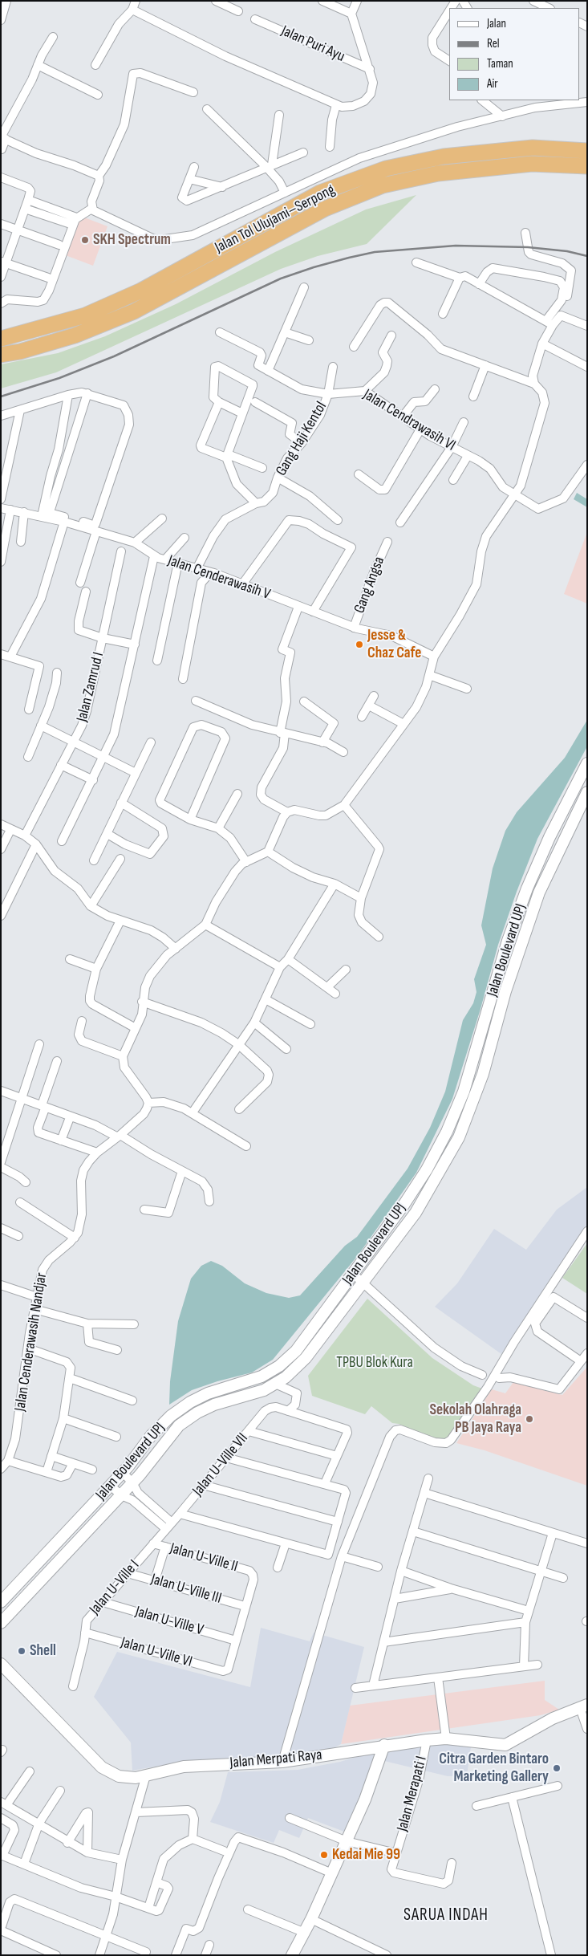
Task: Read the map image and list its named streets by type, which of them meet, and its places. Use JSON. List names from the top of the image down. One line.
{"streets":{"highway":["Jalan Tol Ulujami–Serpong"],"street":["Jalan Puri Ayu","Jalan Cendrawasih VI","Gang Haji Kentol","Jalan Cenderawasih V","Gang Angsa","Jalan Zamrud I","Jalan Boulevard UPJ","Jalan Cenderawasih Nandjar","Jalan U-Ville VII","Jalan U-Ville II","Jalan U-Ville I","Jalan U-Ville III","Jalan U-Ville V","Jalan U-Ville VI","Jalan Merpati Raya","Jalan Merapati I"]},"crossings":[["Jalan Cendrawasih VI","Gang Haji Kentol"],["Gang Haji Kentol","Jalan Cenderawasih V"],["Jalan Cenderawasih V","Gang Angsa"],["Jalan U-Ville VII","Jalan U-Ville I"],["Jalan U-Ville II","Jalan U-Ville I"],["Jalan U-Ville II","Jalan U-Ville III"],["Jalan U-Ville I","Jalan U-Ville III"],["Jalan U-Ville I","Jalan U-Ville V"],["Jalan U-Ville I","Jalan U-Ville VI"],["Jalan U-Ville V","Jalan U-Ville VI"],["Jalan Merpati Raya","Jalan Merapati I"]],"districts":["SARUA INDAH"],"parks":["TPBU Blok Kura"],"places":["SKH Spectrum","Jesse & Chaz Cafe","Sekolah Olahraga PB Jaya Raya","Shell","Citra Garden Bintaro Marketing Gallery","Kedai Mie 99"],"legend":["Jalan","Rel","Taman","Air"]}
